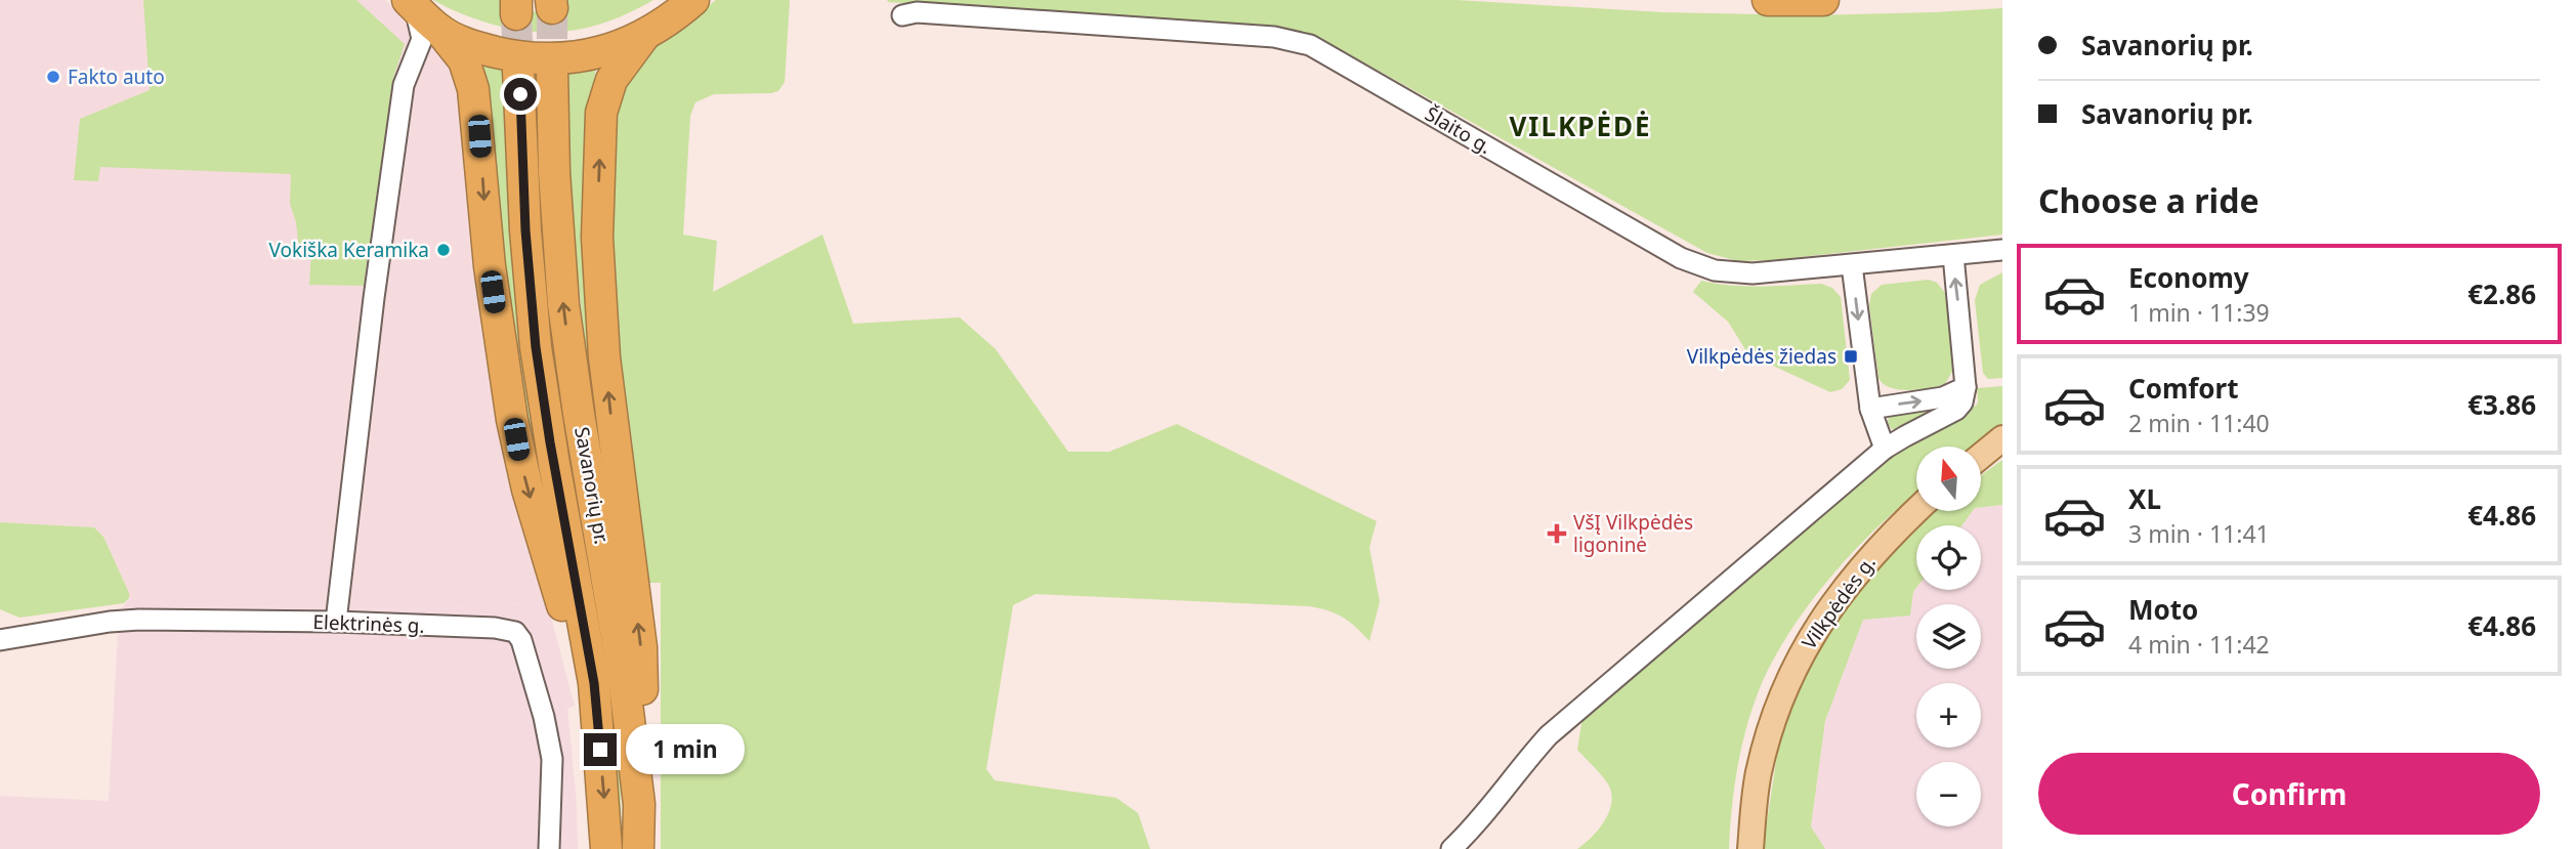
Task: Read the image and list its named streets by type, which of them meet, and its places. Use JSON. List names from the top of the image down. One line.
{"streets":{"highway":["Savanorių pr."],"main road":["Vilkpėdės g."],"street":["Šlaito g.","Elektrinės g."]},"districts":["VILKPĖDĖ"],"places":{"other":["Fakto auto","Vokiška Keramika"],"transit":["Vilkpėdės žiedas"],"health":["VšĮ Vilkpėdės ligoninė"]},"north":"top","page":{"banner":["Savanorių pr.","Savanorių pr."],"heading":"Choose a ride","list":[{"name":"Economy","note":"1 min · 11:39","value":"€2.86"},{"name":"Comfort","note":"2 min · 11:40","value":"€3.86"},{"name":"XL","note":"3 min · 11:41","value":"€4.86"},{"name":"Moto","note":"4 min · 11:42","value":"€4.86"}],"map_buttons":["+","−"],"bubble":"1 min","buttons":"Confirm"}}
